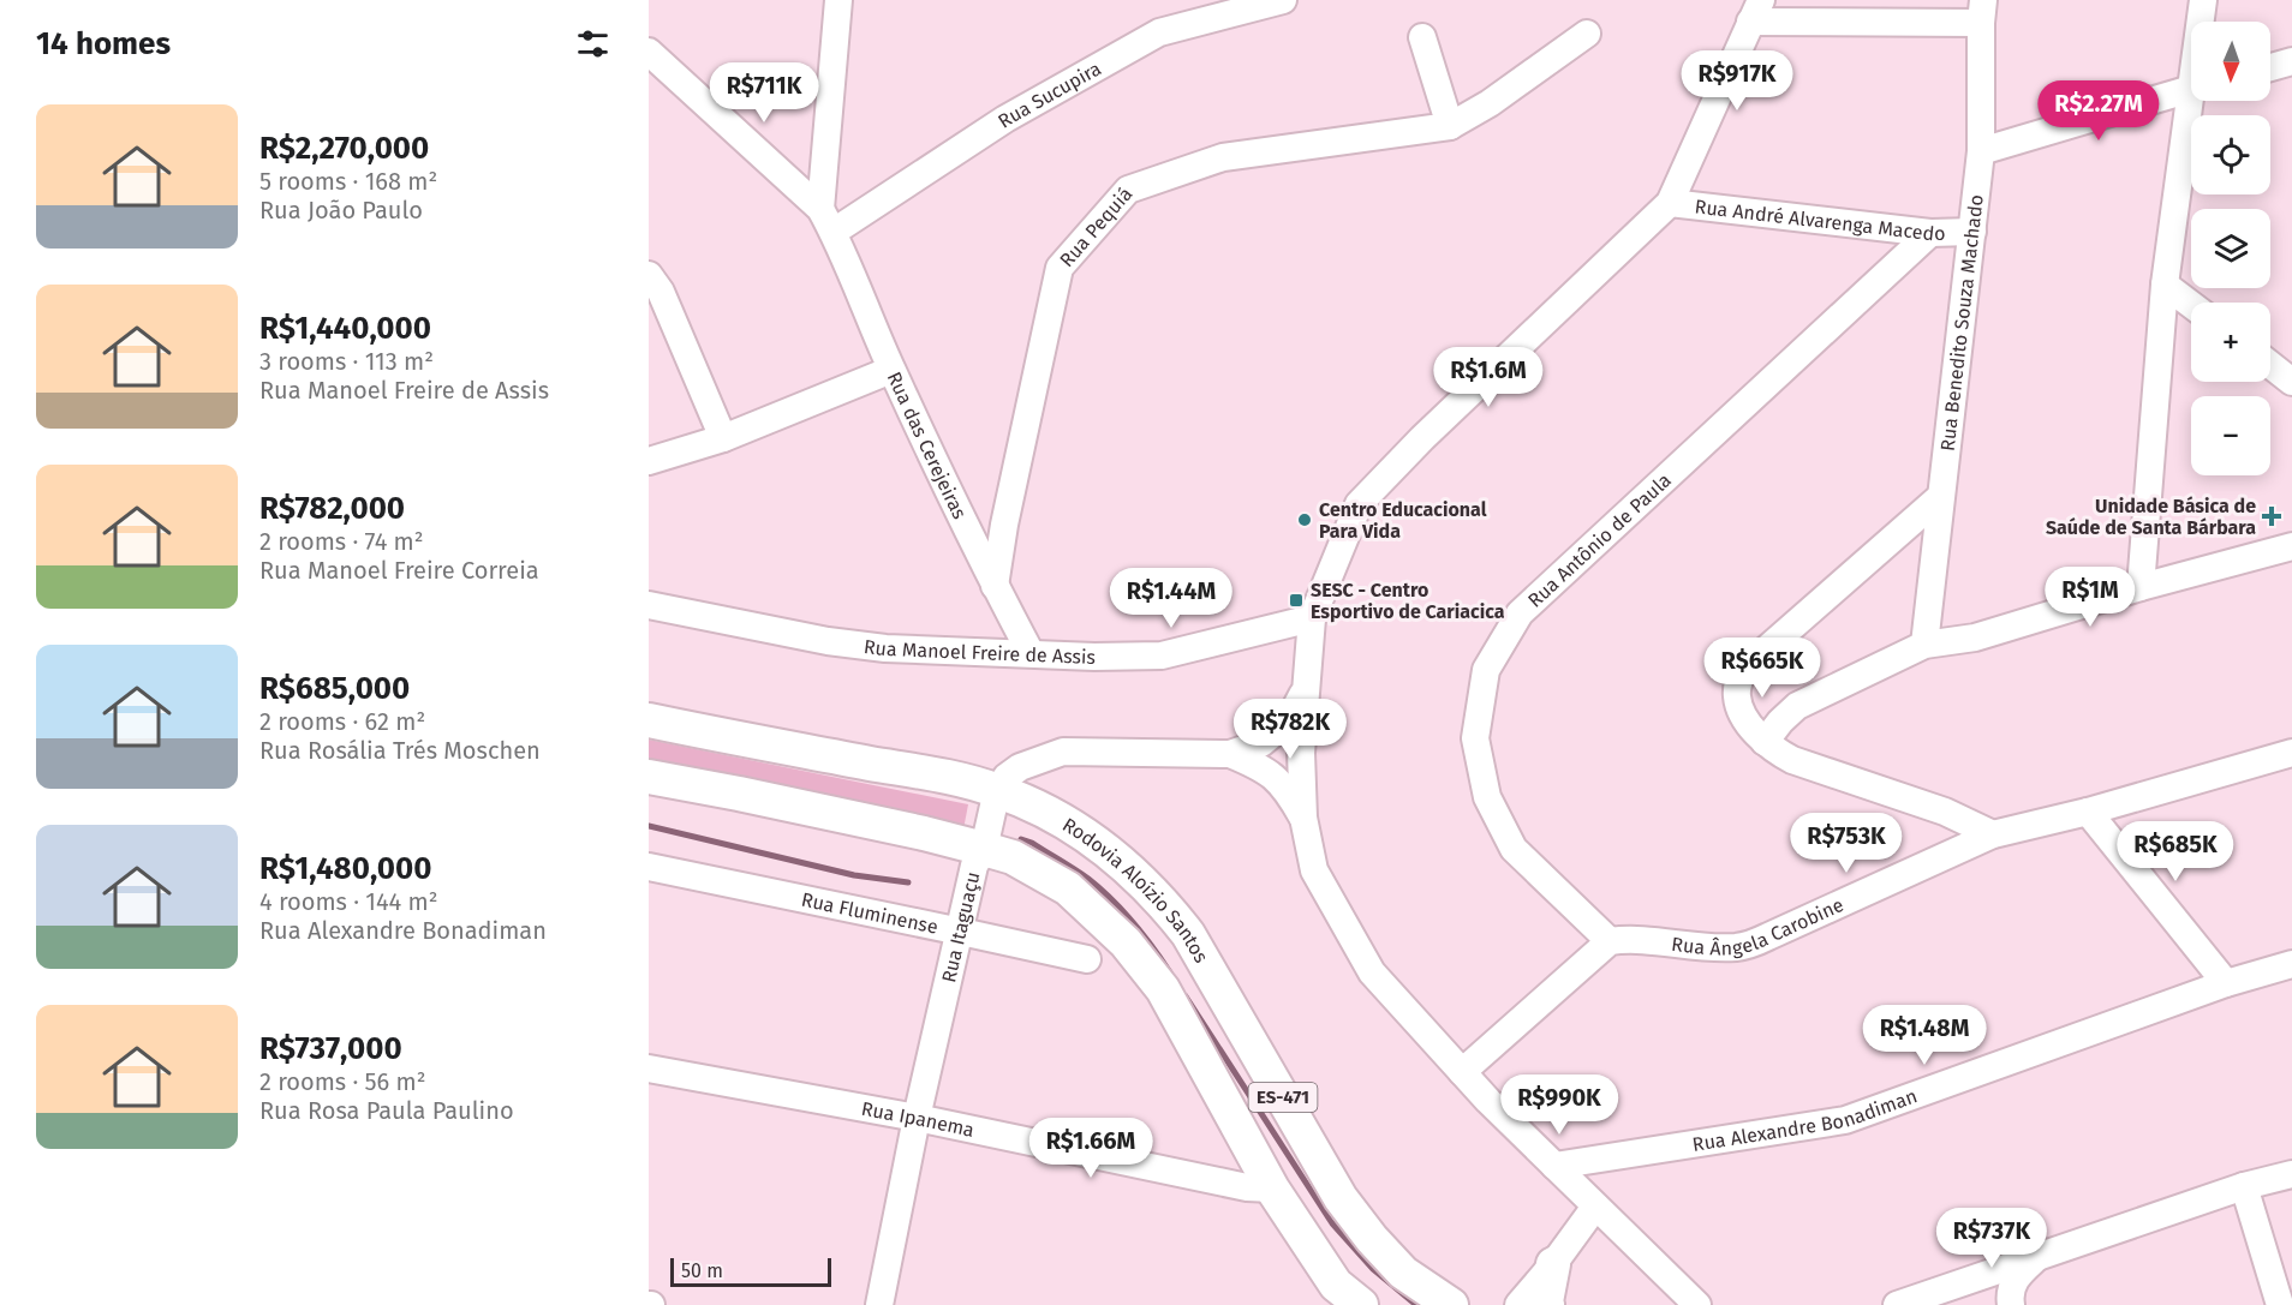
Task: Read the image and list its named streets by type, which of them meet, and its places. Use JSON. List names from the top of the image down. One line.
{"streets":{"main road":["Rodovia Aloízio Santos","ES-471"],"street":["Rua Sucupira","Rua André Alvarenga Macedo","Rua Pequiá","Rua Benedito Souza Machado","Rua das Cerejeiras","Rua Antônio de Paula","Rua Manoel Freire de Assis","Rua Fluminense","Rua Ângela Carobine","Rua Itaguaçu","Rua Ipanema","Rua Alexandre Bonadiman"]},"crossings":[["Rua Sucupira","Rua das Cerejeiras"],["Rua André Alvarenga Macedo","Rua Benedito Souza Machado"],["Rua André Alvarenga Macedo","Rua Antônio de Paula"],["Rua Pequiá","Rua das Cerejeiras"],["Rua das Cerejeiras","Rua Manoel Freire de Assis"],["Rua Antônio de Paula","Rua Ângela Carobine"],["Rodovia Aloízio Santos","Rua Itaguaçu"],["Rodovia Aloízio Santos","Rua Ipanema"],["Rua Fluminense","Rua Itaguaçu"],["Rua Itaguaçu","Rua Ipanema"]],"places":{"health":["Unidade Básica de Saúde de Santa Bárbara"],"other":["Centro Educacional Para Vida"],"transit":["SESC - Centro Esportivo de Cariacica"]},"scale_bar":"50 m","north":"bottom","page":{"heading":"14 homes","map_buttons":["+","−"],"price":["R$917K","R$711K","R$2.27M","R$1.6M","R$1M","R$1.44M","R$665K","R$782K","R$753K","R$685K","R$1.48M","R$990K","R$1.66M","R$737K"],"list":[{"name":"R$2,270,000","note":"5 rooms · 168 m² · Rua João Paulo"},{"name":"R$1,440,000","note":"3 rooms · 113 m² · Rua Manoel Freire de Assis"},{"name":"R$782,000","note":"2 rooms · 74 m² · Rua Manoel Freire Correia"},{"name":"R$685,000","note":"2 rooms · 62 m² · Rua Rosália Trés Moschen"},{"name":"R$1,480,000","note":"4 rooms · 144 m² · Rua Alexandre Bonadiman"},{"name":"R$737,000","note":"2 rooms · 56 m² · Rua Rosa Paula Paulino"}],"scale":"50 m"}}
